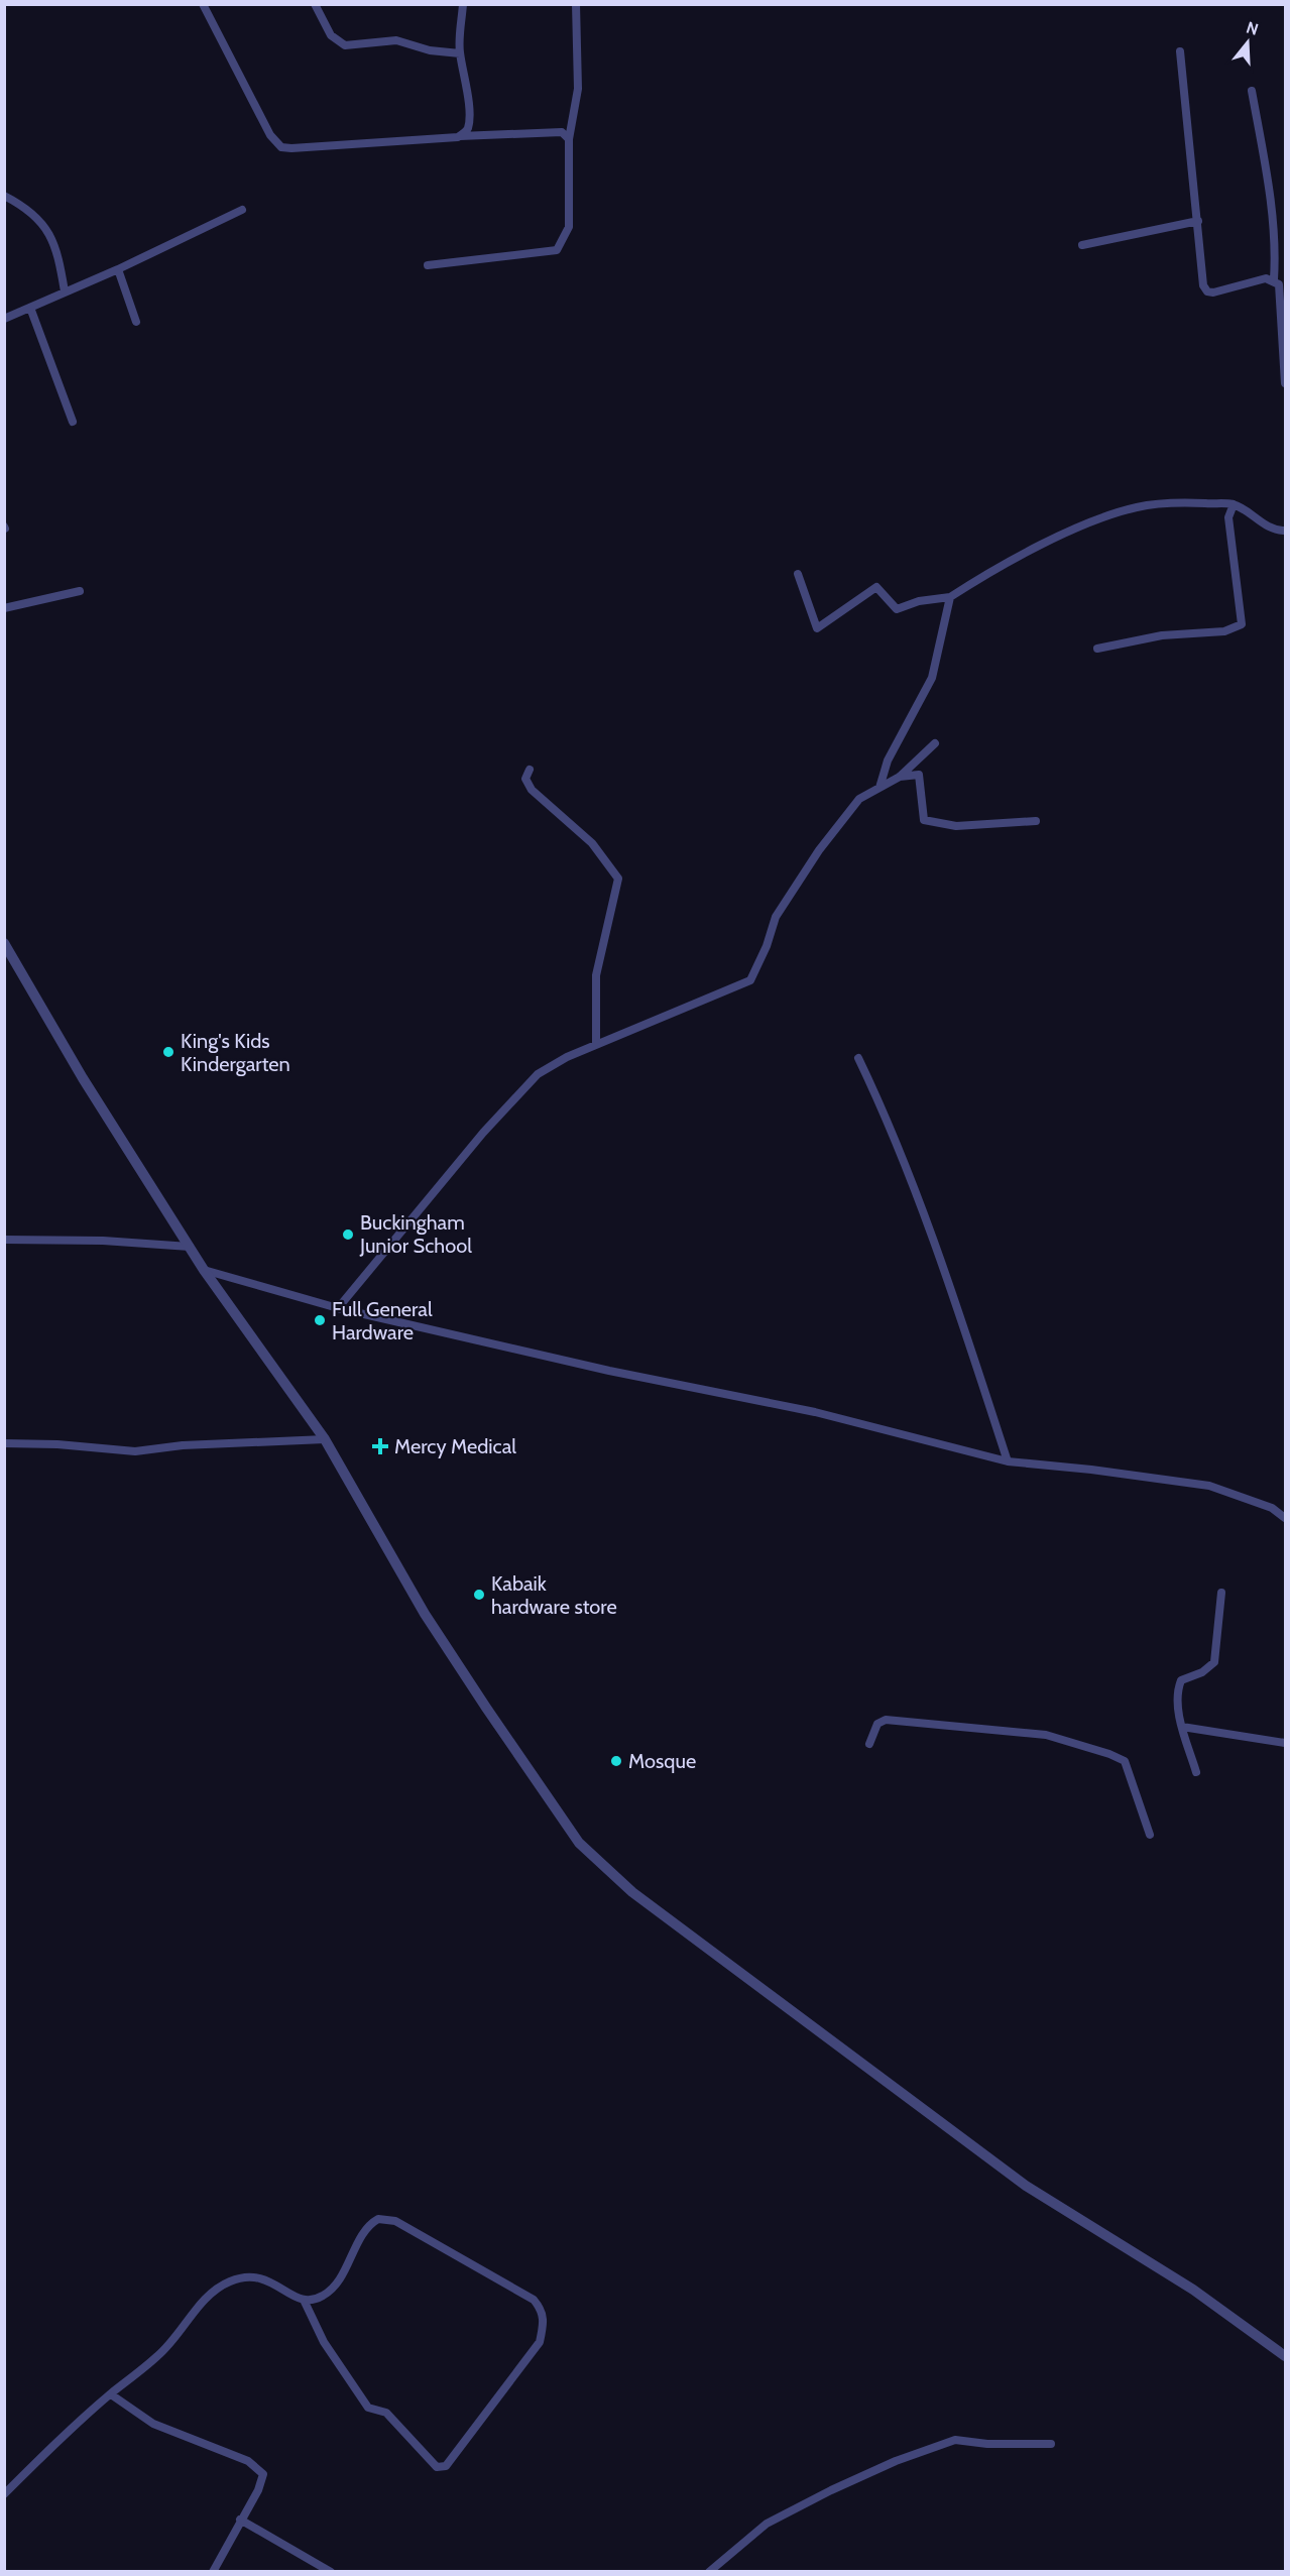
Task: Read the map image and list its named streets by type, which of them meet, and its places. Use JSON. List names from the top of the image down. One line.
{"places":{"other":["King's Kids Kindergarten","Buckingham Junior School","Full General Hardware","Kabaik hardware store","Mosque"],"health":["Mercy Medical"]},"north":"top"}
